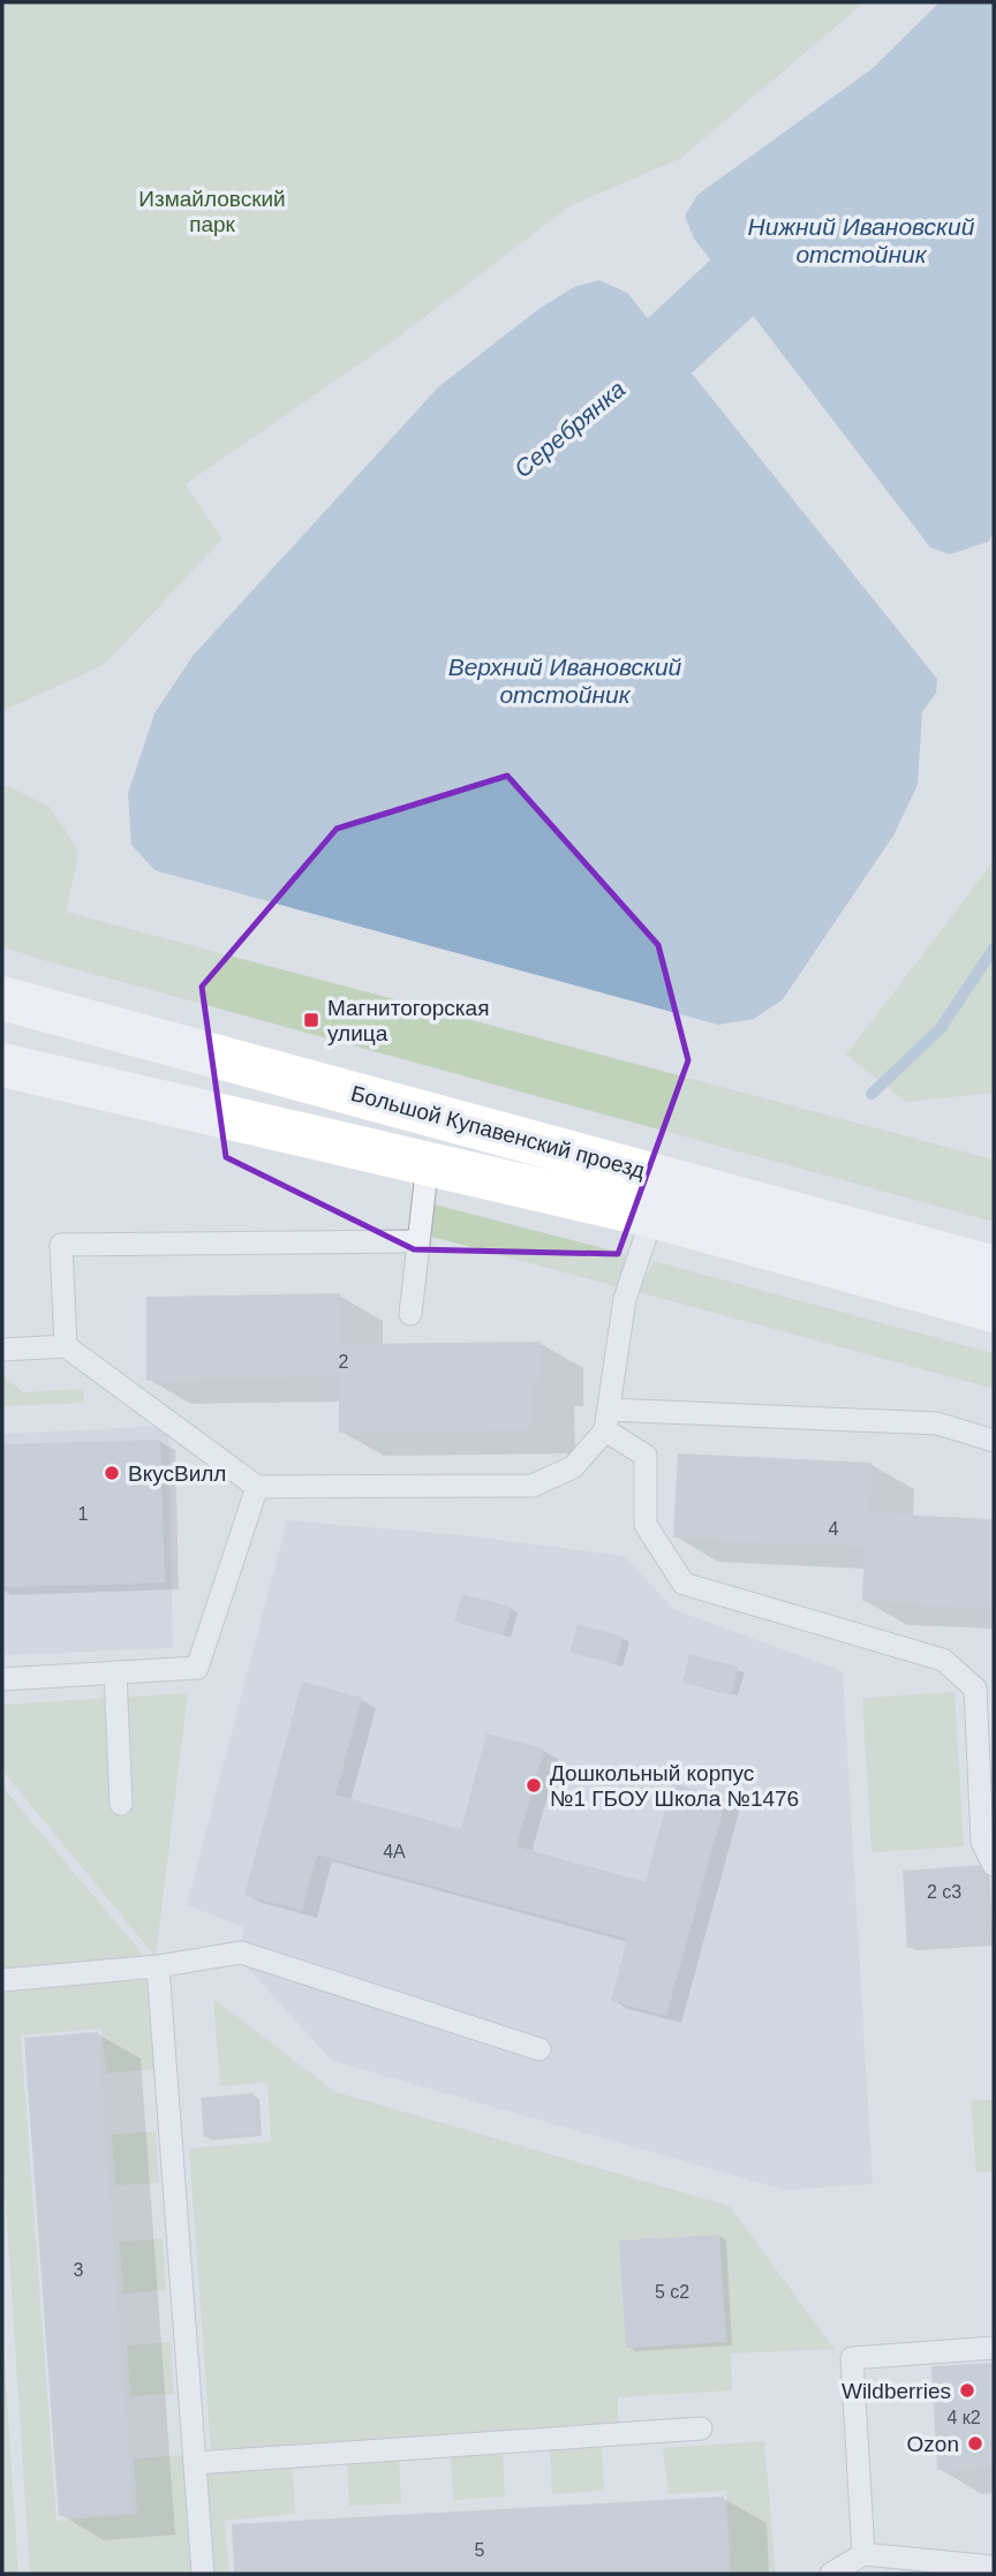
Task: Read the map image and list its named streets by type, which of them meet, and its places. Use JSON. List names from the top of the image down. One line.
{"streets":{"main road":["Большой Купавенский проезд"]},"water":["Нижний Ивановский отстойник","Серебрянка","Верхний Ивановский отстойник"],"parks":["Измайловский парк"],"places":{"transit":["Магнитогорская улица"],"other":["ВкусВилл","Дошкольный корпус №1 ГБОУ Школа №1476","Wildberries","Ozon"]},"house_numbers":["2","1","4","4А","2 с3","3","5 с2","4 к2","5"]}
